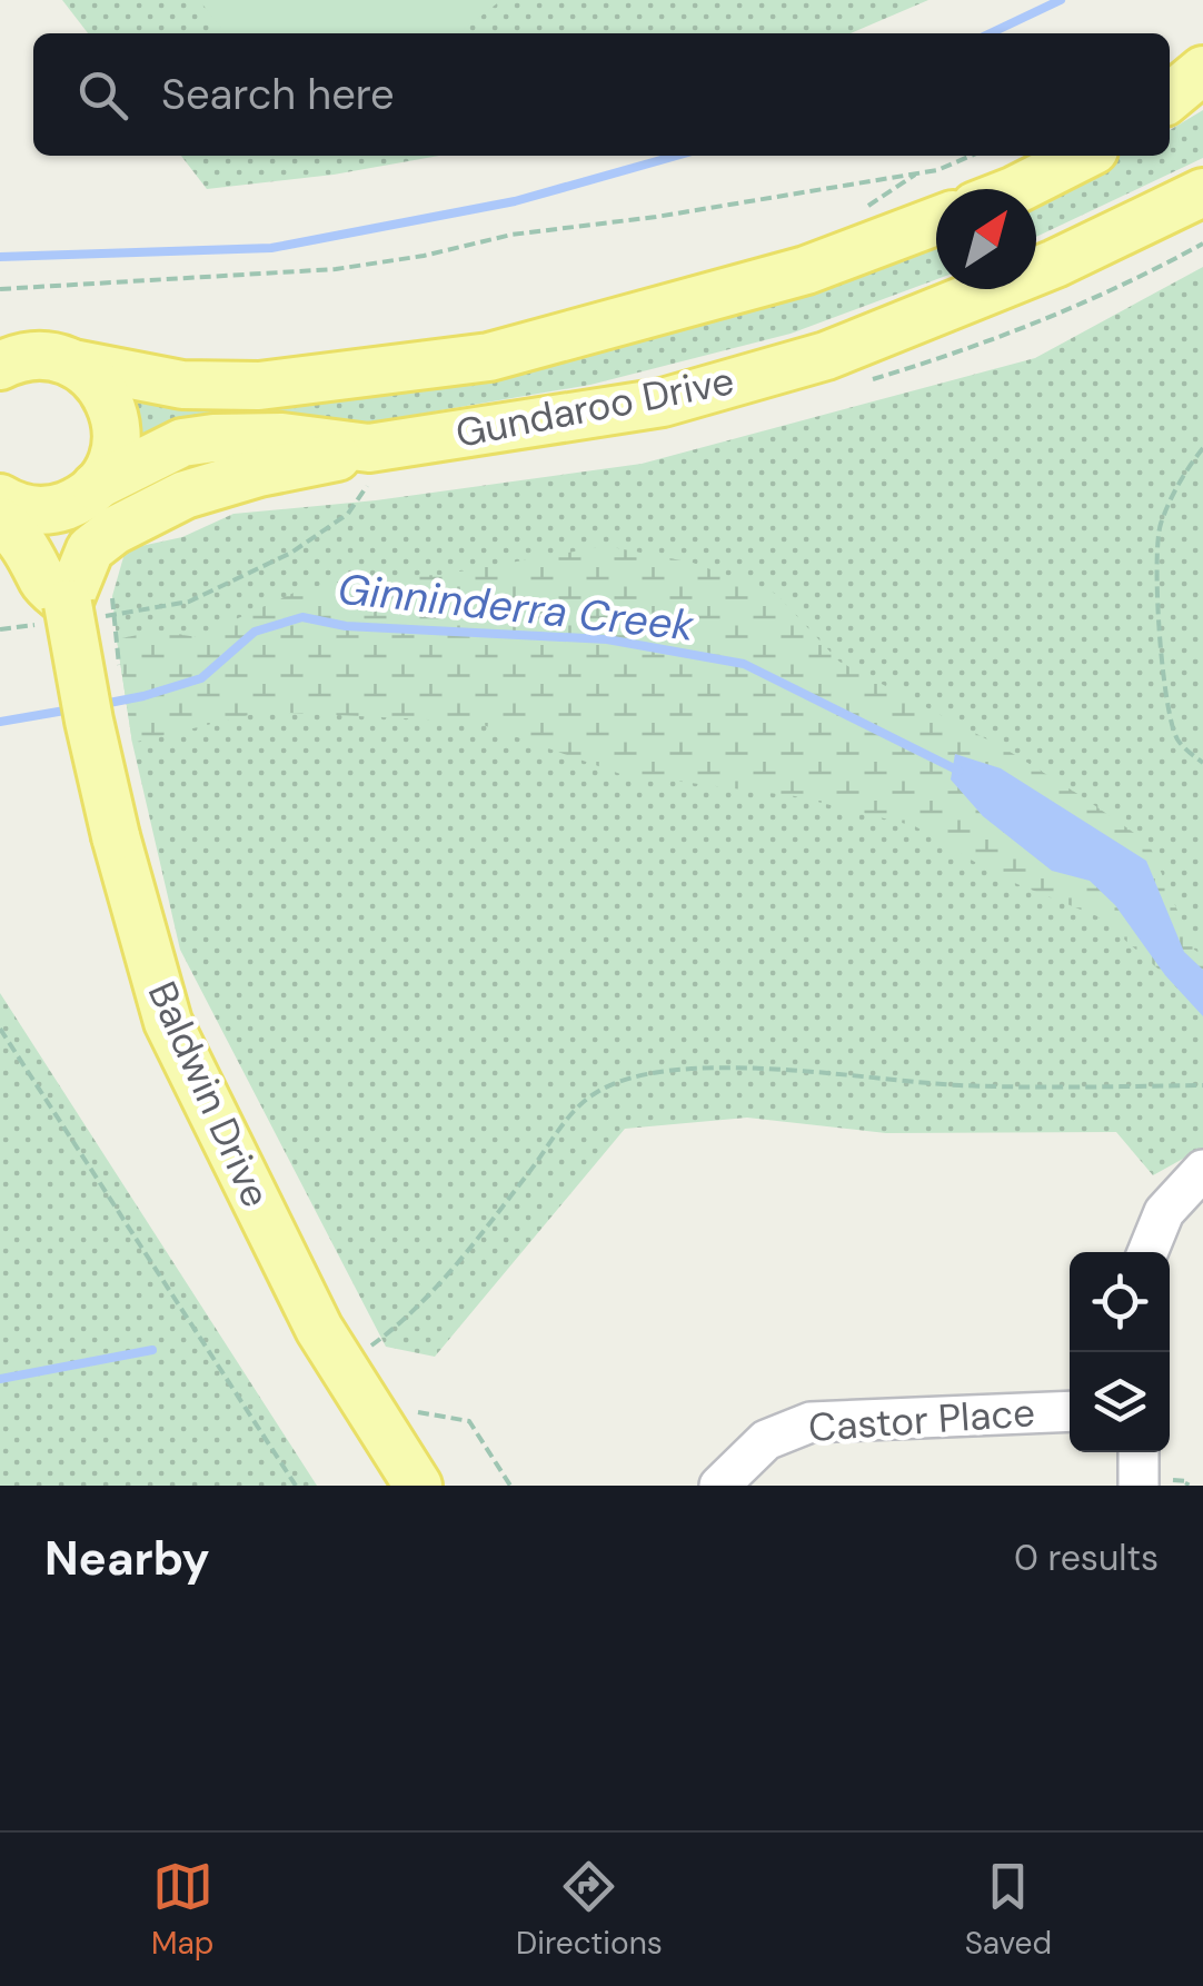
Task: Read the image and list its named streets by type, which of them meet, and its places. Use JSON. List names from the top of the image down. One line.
{"streets":{"main road":["Gundaroo Drive","Baldwin Drive"],"street":["Castor Place"]},"water":["Ginninderra Creek"],"north":"top right","page":{"search":"Search here","heading":["Nearby","0 results"],"nav":["Map","Directions","Saved"]}}
